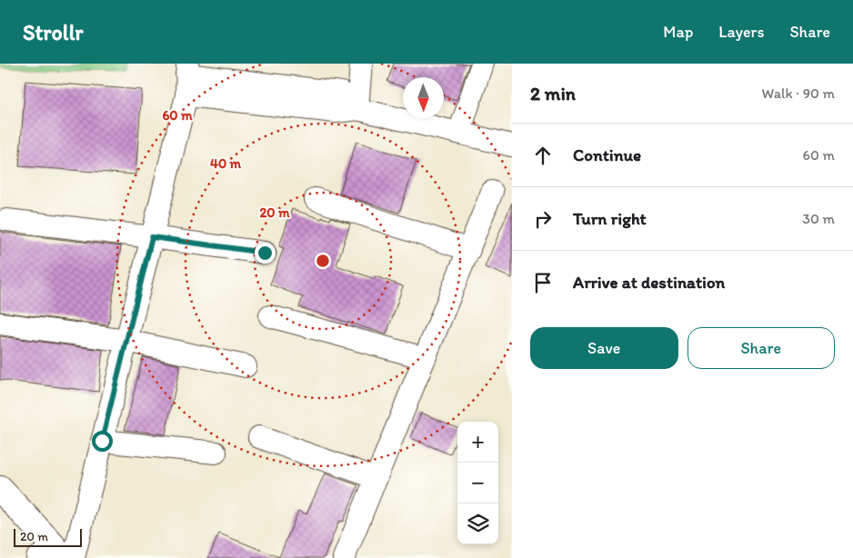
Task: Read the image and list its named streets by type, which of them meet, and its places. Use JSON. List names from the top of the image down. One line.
{"scale_bar":"20 m","north":"bottom","page":{"header":"Strollr","nav":["Map","Layers","Share"],"heading":["2 min","Walk · 90 m"],"list":[["Continue","60 m"],["Turn right","30 m"],"Arrive at destination"],"buttons":["Save","Share"],"map_buttons":["+","−"],"scale":"20 m"},"rings":["60 m","40 m","20 m"]}
